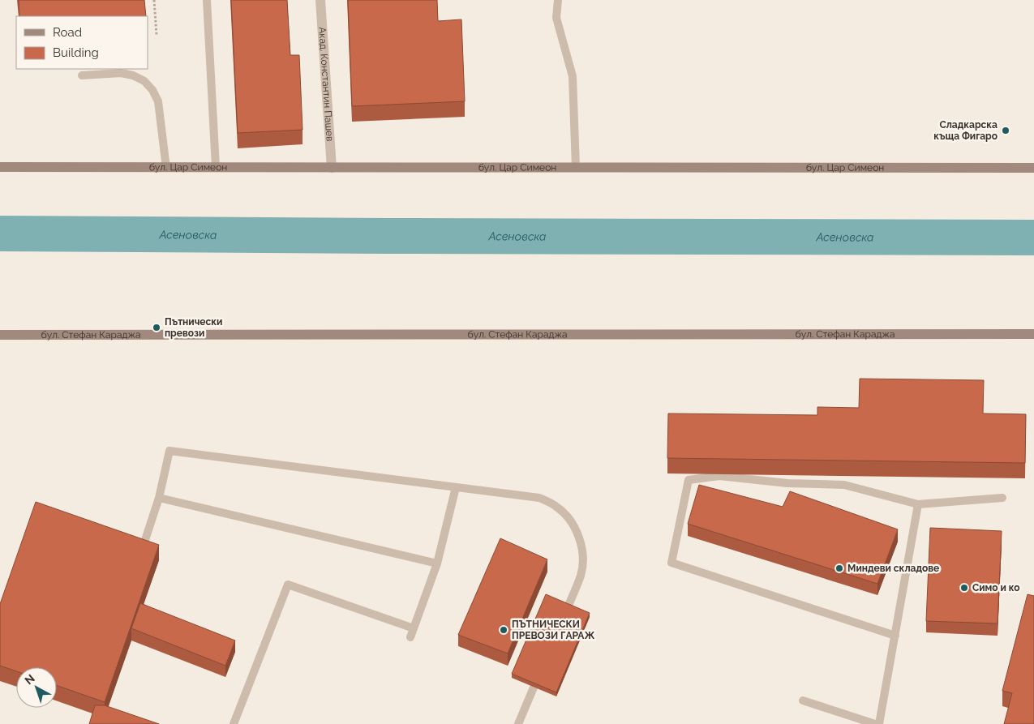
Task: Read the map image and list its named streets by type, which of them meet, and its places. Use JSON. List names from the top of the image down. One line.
{"streets":{"main road":["бул. Цар Симеон","бул. Стефан Караджа"],"street":["Акад. Константин Пашев"]},"crossings":[["Акад. Константин Пашев","бул. Цар Симеон"]],"water":["Асеновска"],"places":["Сладкарска къща Фигаро","Пътнически превози","Миндеви складове","Симо и ко","ПЪТНИЧЕСКИ ПРЕВОЗИ ГАРАЖ"],"legend":["Road","Building"],"north":"top left"}
